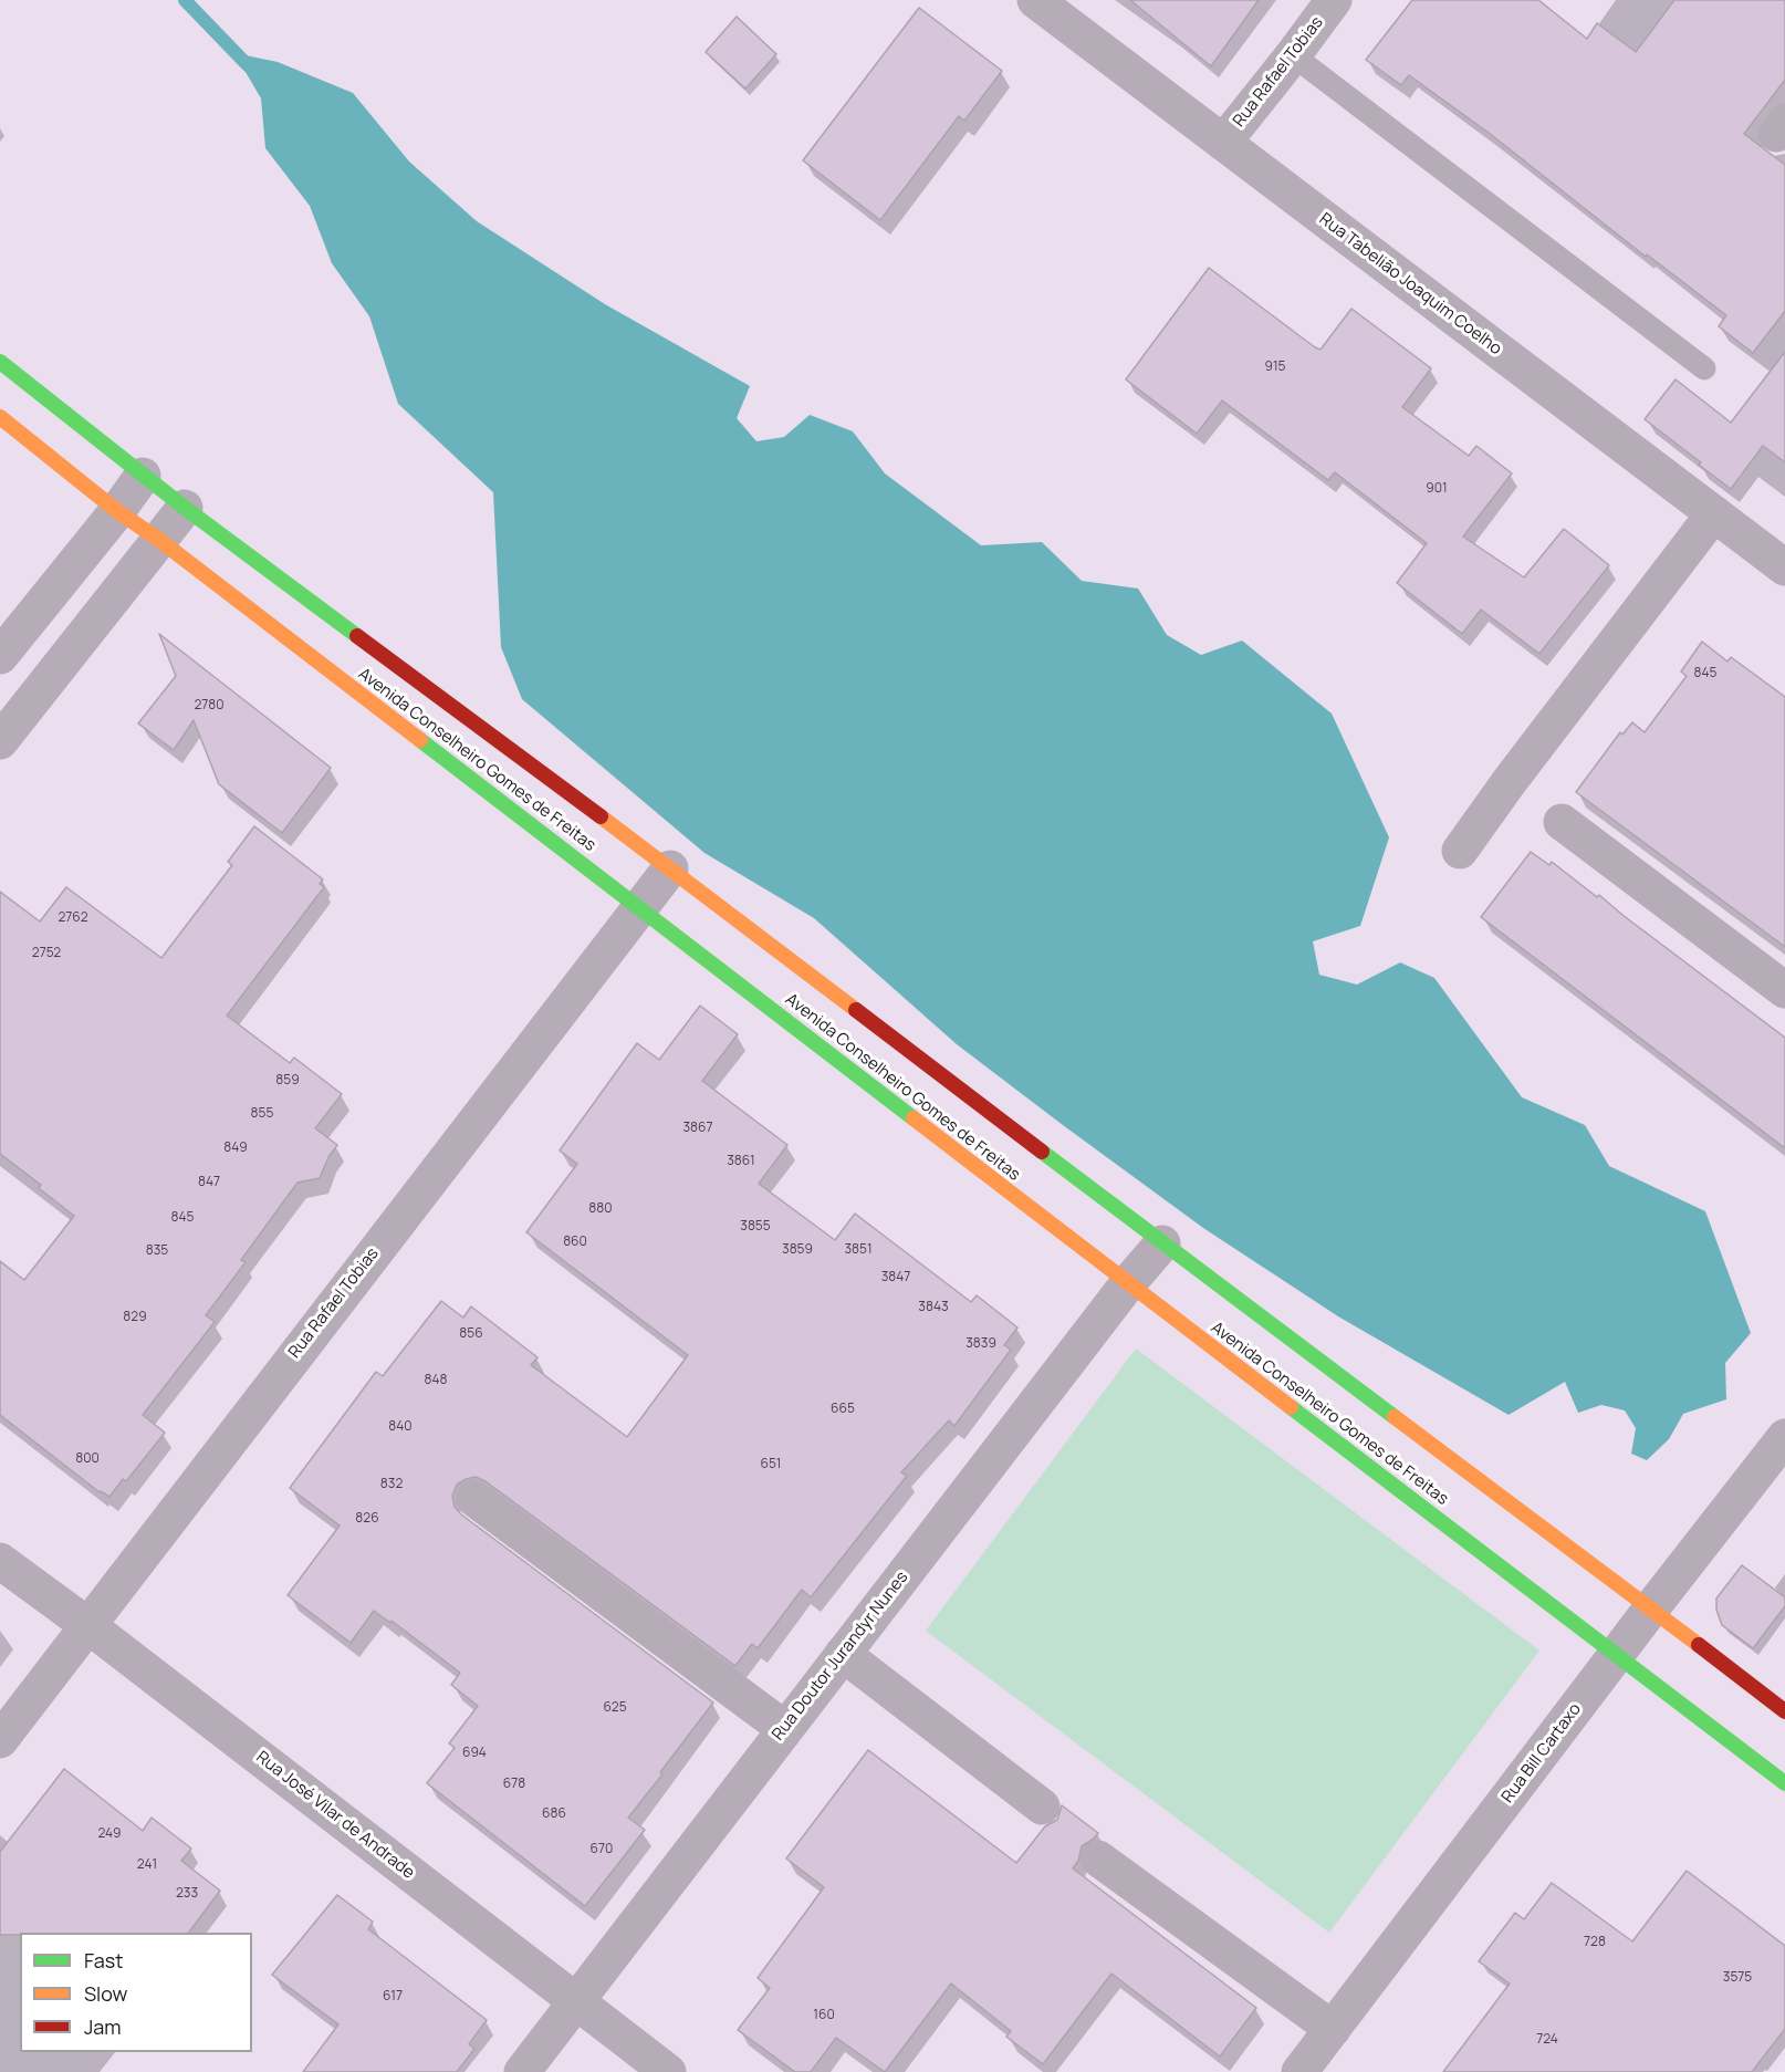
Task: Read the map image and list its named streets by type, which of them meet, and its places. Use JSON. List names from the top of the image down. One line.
{"streets":{"street":["Rua Rafael Tobias","Rua Tabelião Joaquim Coelho","Avenida Conselheiro Gomes de Freitas","Rua Doutor Jurandyr Nunes","Rua Bill Cartaxo","Rua José Vilar de Andrade"]},"crossings":[["Rua Rafael Tobias","Rua Tabelião Joaquim Coelho"],["Rua Rafael Tobias","Avenida Conselheiro Gomes de Freitas"],["Rua Rafael Tobias","Rua José Vilar de Andrade"],["Avenida Conselheiro Gomes de Freitas","Rua Doutor Jurandyr Nunes"],["Avenida Conselheiro Gomes de Freitas","Rua Bill Cartaxo"],["Rua Doutor Jurandyr Nunes","Rua José Vilar de Andrade"]],"house_numbers":["915","901","845","2780","2762","2752","859","855","3867","849","3861","847","880","845","3855","860","3859","3851","835","3847","3843","829","856","3839","848","665","840","800","651","832","826","625","694","678","686","249","670","241","233","728","3575","617","160","724"],"legend":["Fast","Slow","Jam"]}
